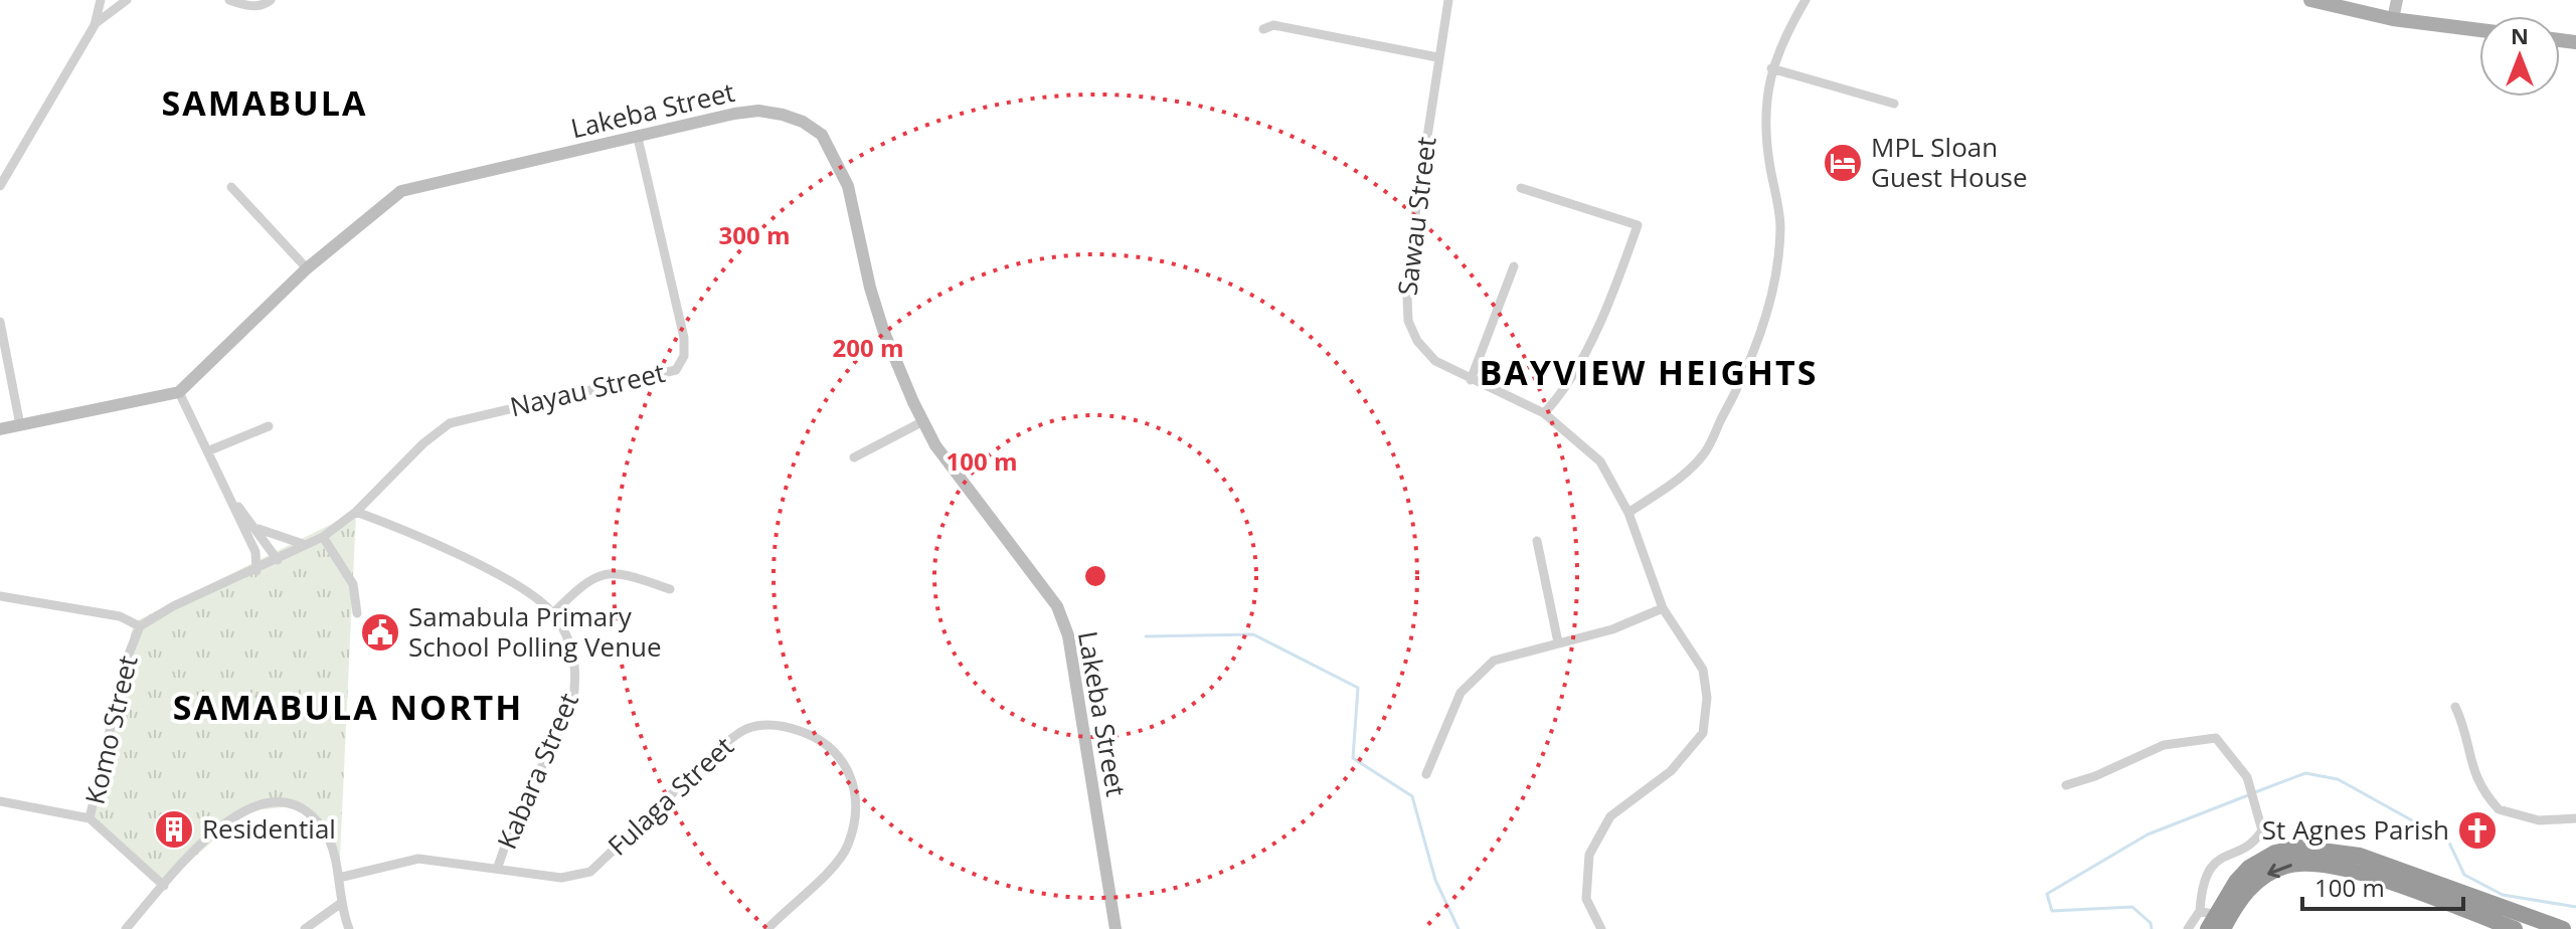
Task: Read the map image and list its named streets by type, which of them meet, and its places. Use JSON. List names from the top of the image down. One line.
{"streets":{"main road":["Lakeba Street"],"street":["Sawau Street","Nayau Street","Komo Street","Kabara Street","Fulaga Street"]},"crossings":[["Lakeba Street","Nayau Street"],["Nayau Street","Komo Street"],["Nayau Street","Kabara Street"],["Kabara Street","Fulaga Street"]],"districts":["SAMABULA","BAYVIEW HEIGHTS","SAMABULA NORTH"],"places":{"hotel":["MPL Sloan Guest House"],"public building":["Samabula Primary School Polling Venue"],"building":["Residential"],"church":["St Agnes Parish"]},"scale_bar":"100 m","north":"top","rings":["300 m","200 m","100 m"]}
